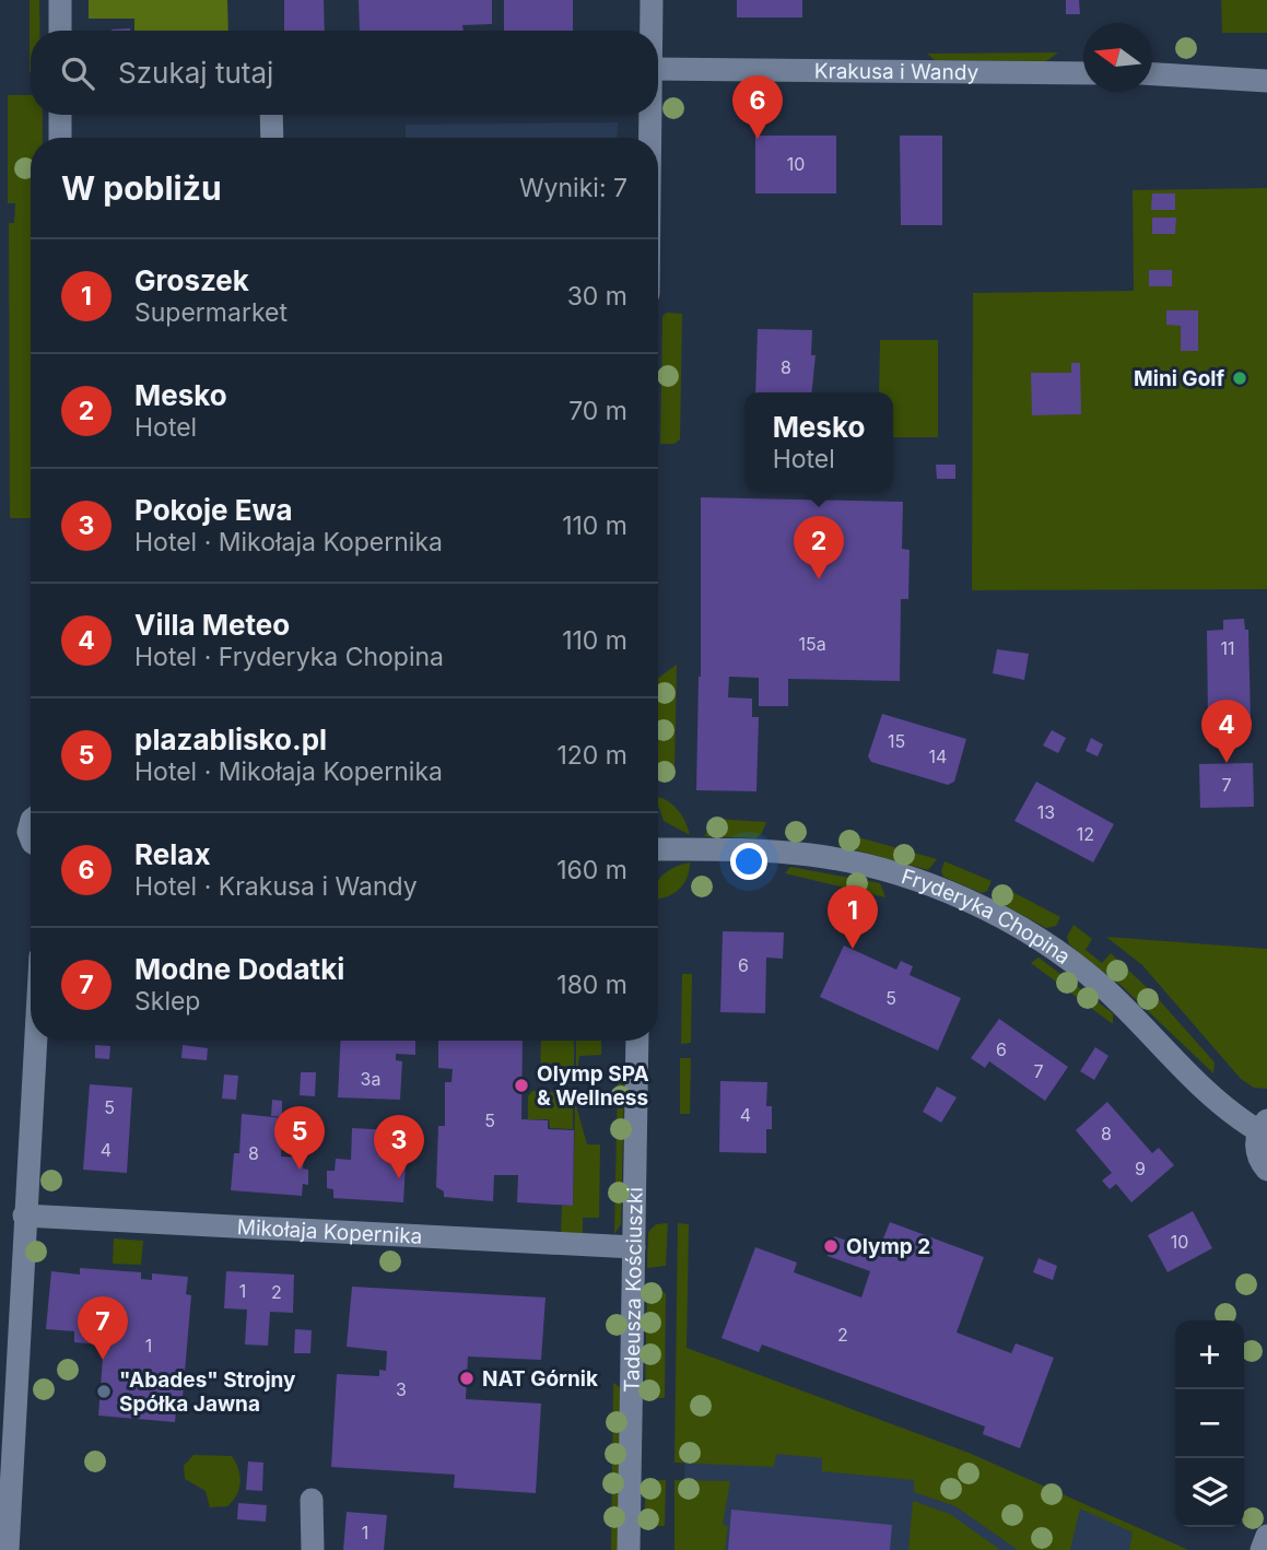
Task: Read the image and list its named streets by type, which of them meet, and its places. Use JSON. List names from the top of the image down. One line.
{"streets":{"street":["Krakusa i Wandy","Fryderyka Chopina","Mikołaja Kopernika","Tadeusza Kościuszki"]},"crossings":[["Mikołaja Kopernika","Tadeusza Kościuszki"]],"places":["Mini Golf","Olymp SPA & Wellness","Olymp 2","NAT Górnik","\"Abades\" Strojny Spółka Jawna"],"house_numbers":["10","8","15a","11","15","14","7","13","12","6","5","6","7","3a","5","4","5","8","4","8","9","10","1","2","2","1","3","1"],"north":"left","page":{"search":"Szukaj tutaj","pins":["6","2","4","1","5","3","7"],"heading":["W pobliżu","Wyniki: 7"],"list":[{"mark":"1","name":"Groszek","note":"Supermarket","value":"30 m"},{"mark":"2","name":"Mesko","note":"Hotel","value":"70 m"},{"mark":"3","name":"Pokoje Ewa","note":"Hotel · Mikołaja Kopernika","value":"110 m"},{"mark":"4","name":"Villa Meteo","note":"Hotel · Fryderyka Chopina","value":"110 m"},{"mark":"5","name":"plazablisko.pl","note":"Hotel · Mikołaja Kopernika","value":"120 m"},{"mark":"6","name":"Relax","note":"Hotel · Krakusa i Wandy","value":"160 m"},{"mark":"7","name":"Modne Dodatki","note":"Sklep","value":"180 m"}],"popup":["Mesko","Hotel"],"map_buttons":["+","−"]}}
